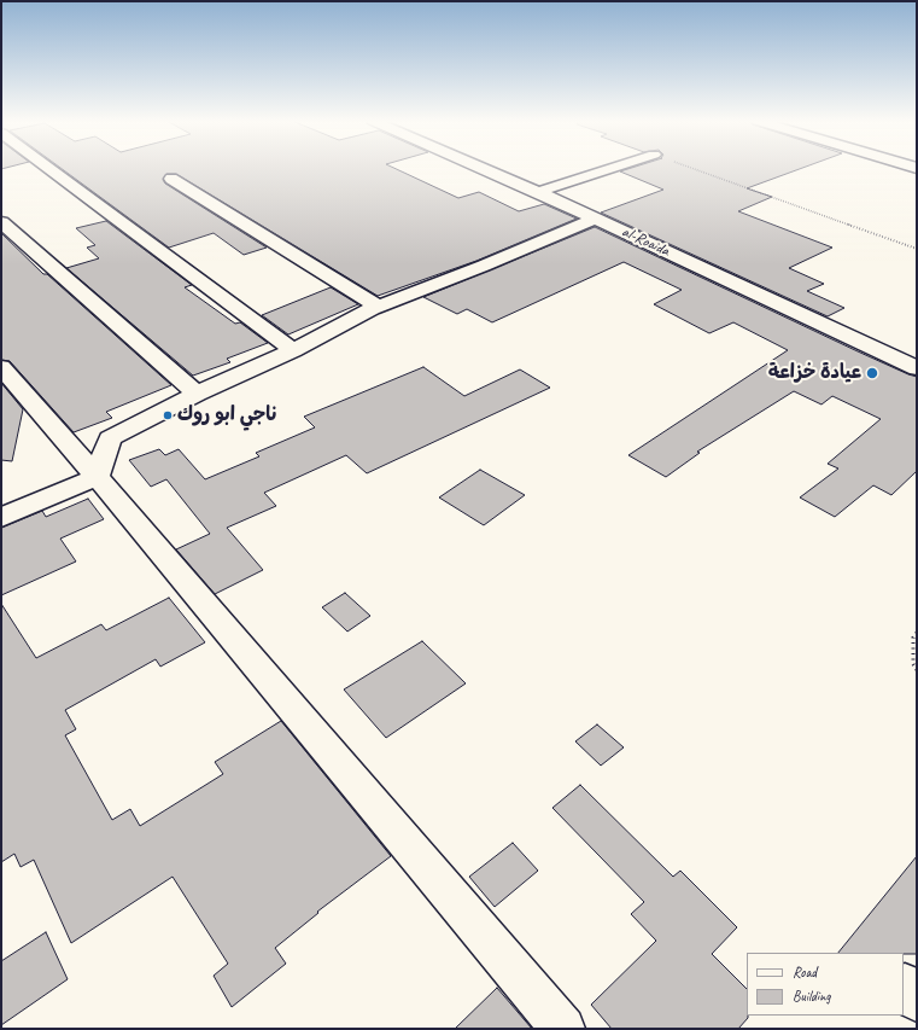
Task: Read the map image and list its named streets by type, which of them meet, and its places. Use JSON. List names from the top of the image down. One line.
{"streets":{"street":["al-Roaida"]},"places":["عيادة خزاعة","ناجي ابو روك"],"legend":["Road","Building"]}
